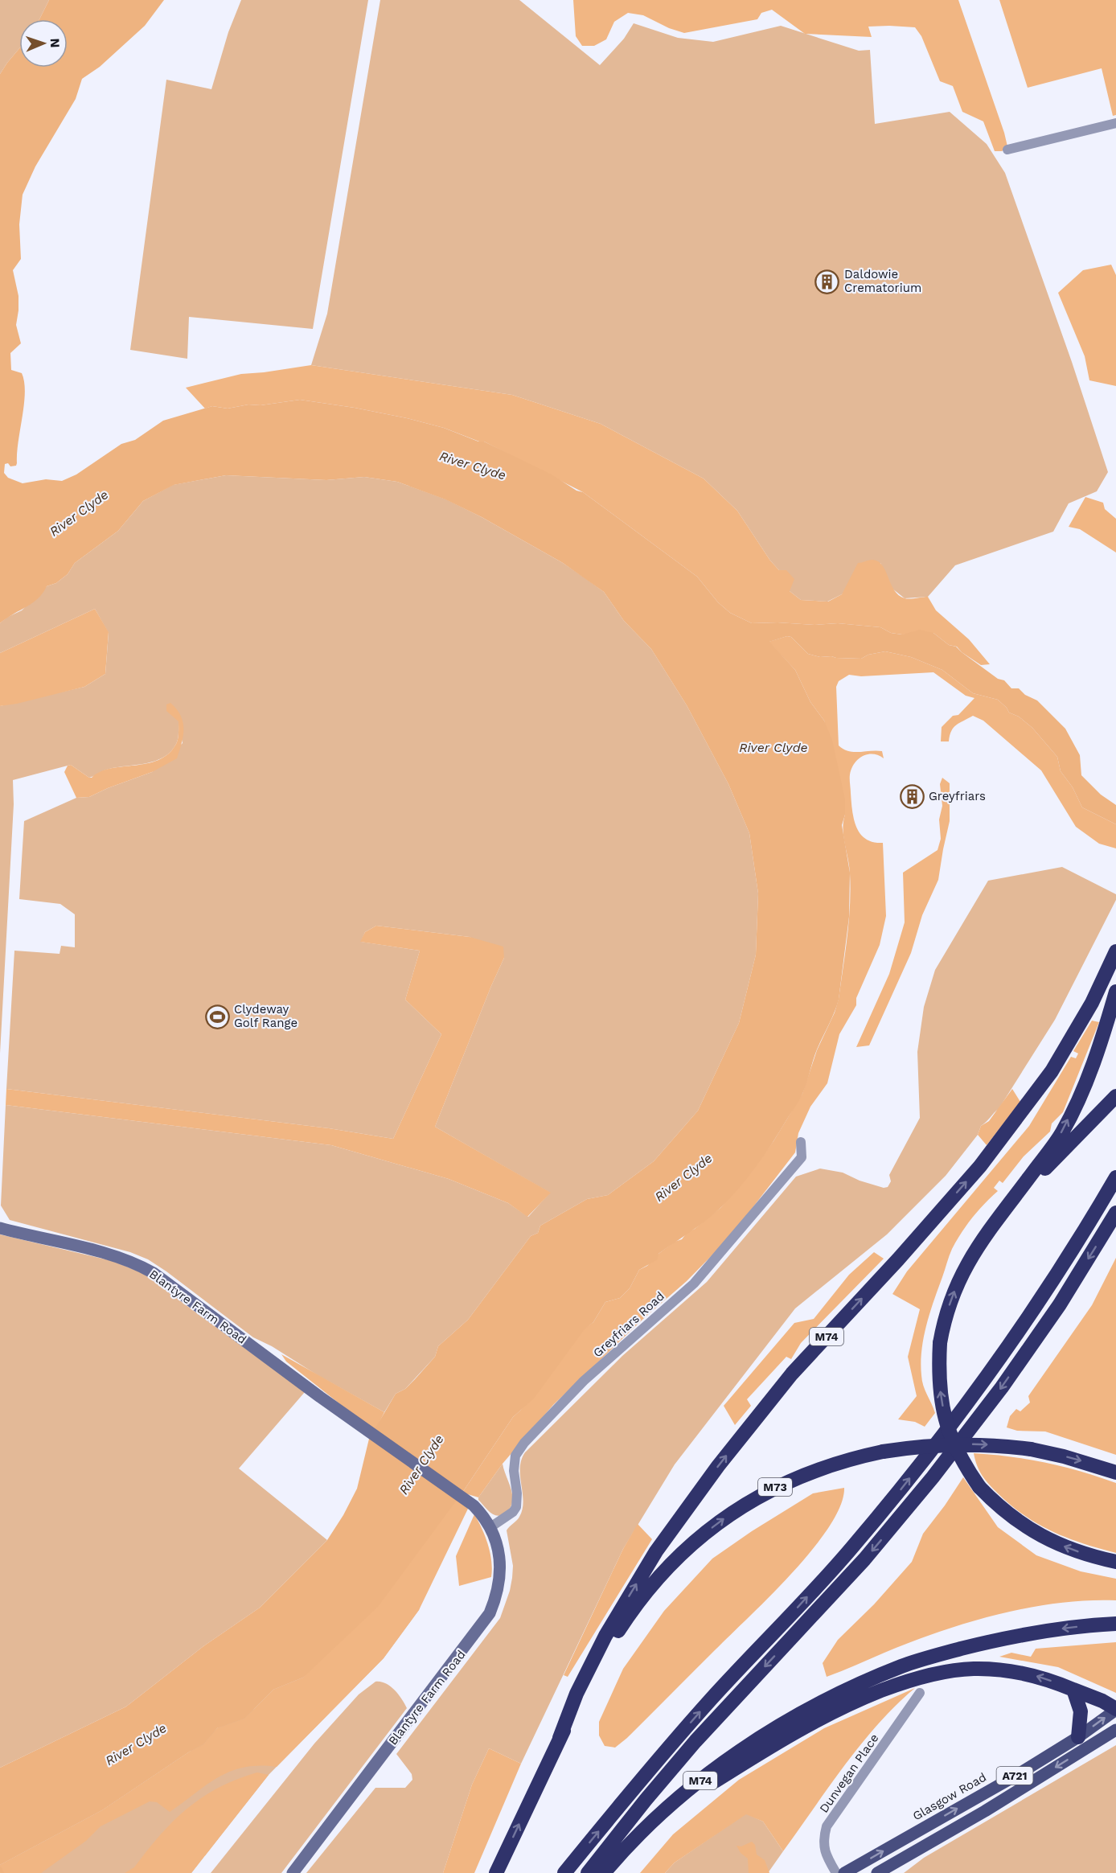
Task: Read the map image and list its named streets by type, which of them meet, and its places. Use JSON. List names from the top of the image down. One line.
{"streets":{"highway":["M74","M73"],"main road":["Blantyre Farm Road","A721","Glasgow Road"],"street":["Greyfriars Road","Dunvegan Place"]},"crossings":[["Blantyre Farm Road","Greyfriars Road"],["M74","M73"]],"water":["River Clyde"],"places":{"building":["Daldowie Crematorium","Greyfriars"],"sports":["Clydeway Golf Range"]},"north":"right"}
